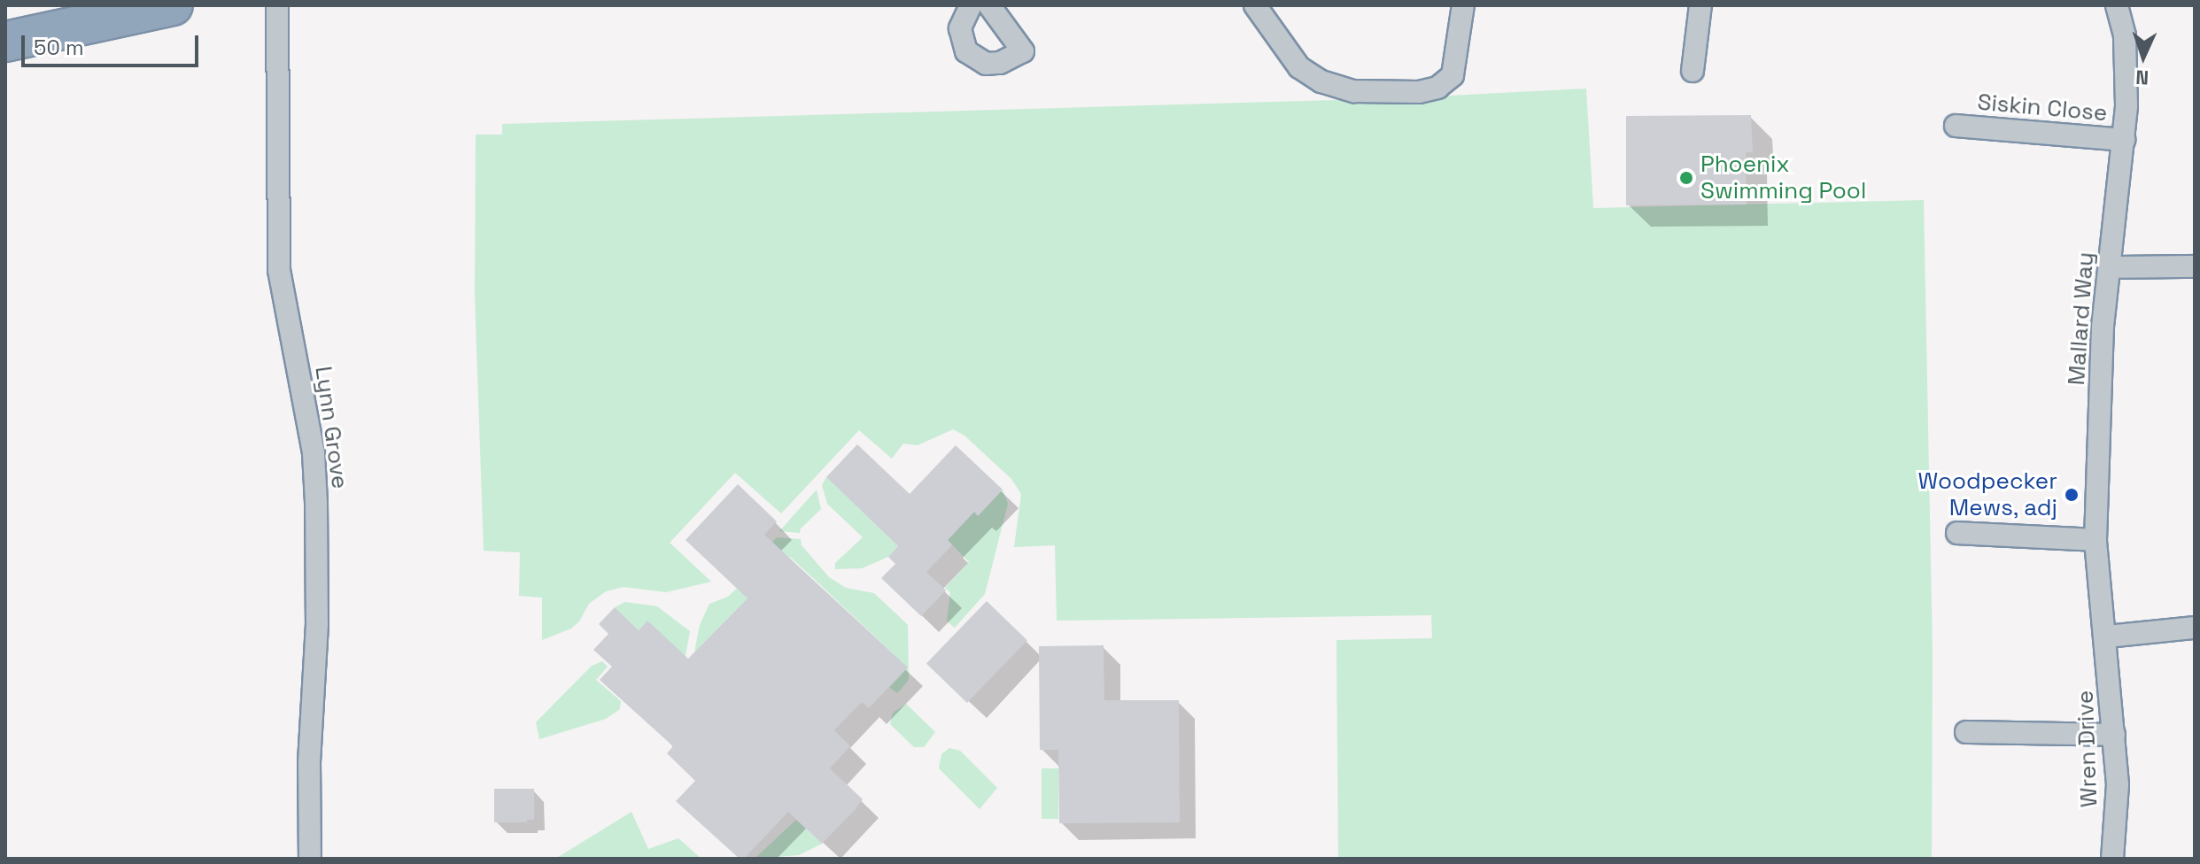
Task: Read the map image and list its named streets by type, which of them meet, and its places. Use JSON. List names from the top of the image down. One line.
{"streets":{"street":["Siskin Close","Mallard Way","Lynn Grove","Wren Drive"]},"crossings":[["Siskin Close","Mallard Way"],["Mallard Way","Wren Drive"]],"places":["Phoenix Swimming Pool","Woodpecker Mews, adj"],"scale_bar":"50 m","north":"bottom"}
